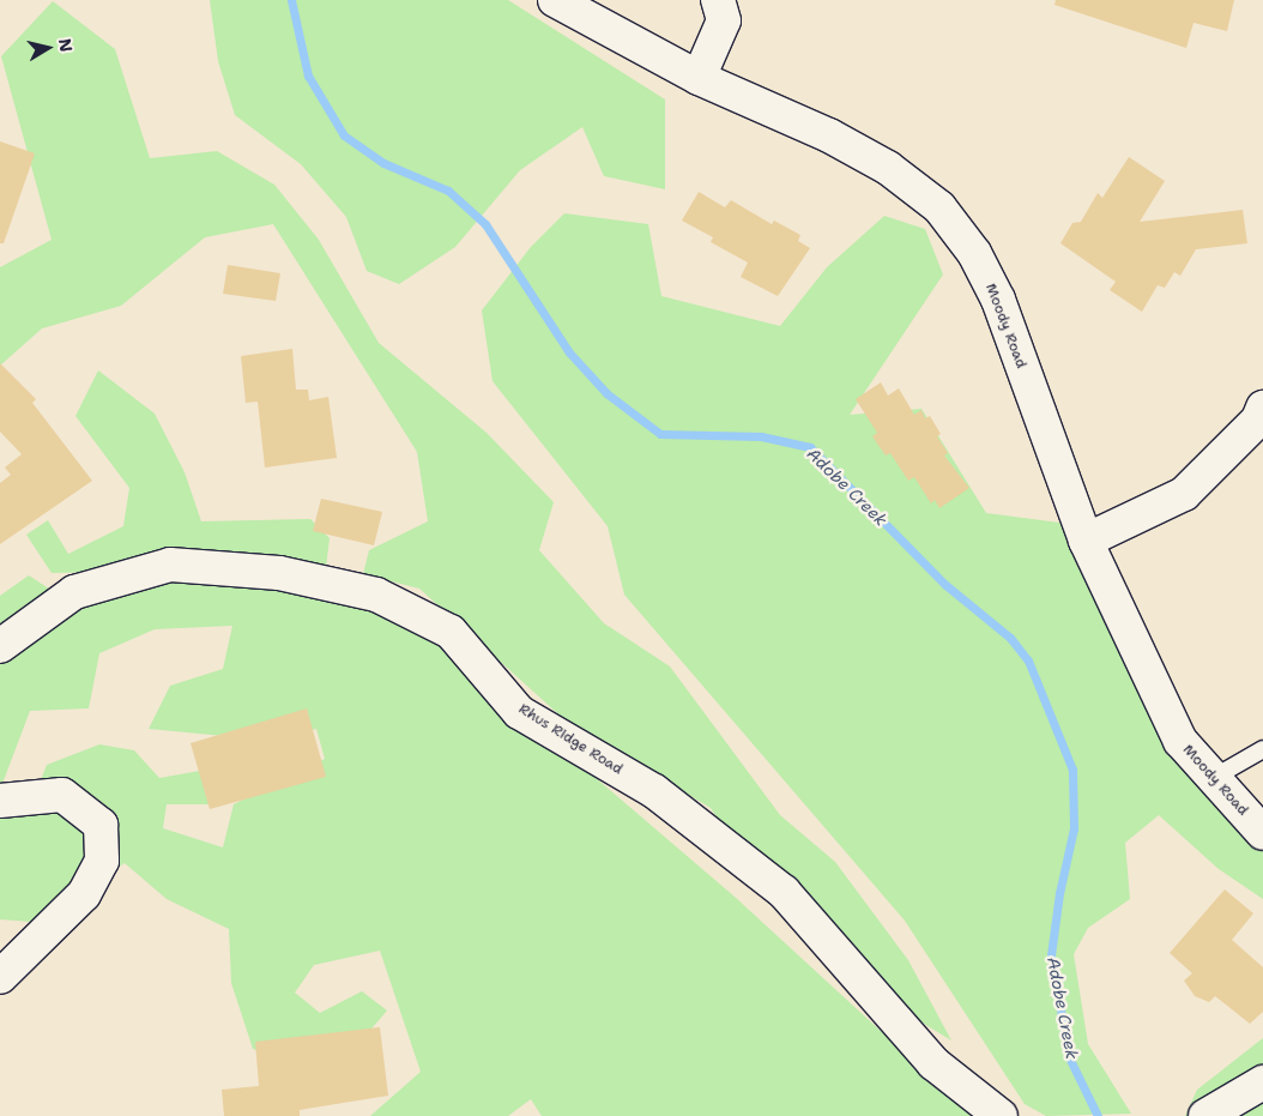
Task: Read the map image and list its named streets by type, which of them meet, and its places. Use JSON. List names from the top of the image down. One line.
{"streets":{"street":["Moody Road","Rhus Ridge Road"]},"water":["Adobe Creek"],"north":"right"}
